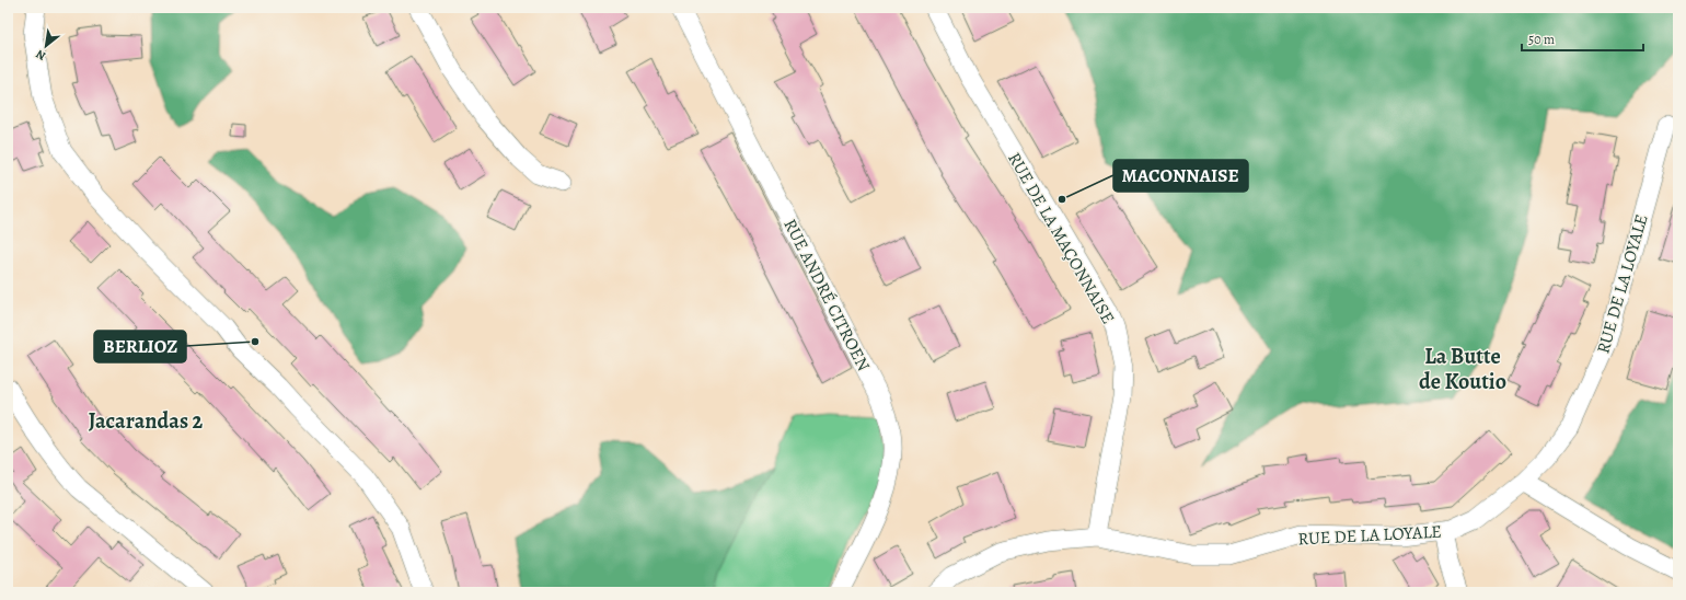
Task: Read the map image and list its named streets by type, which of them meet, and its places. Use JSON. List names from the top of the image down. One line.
{"streets":{"street":["RUE DE LA MAÇONNAISE","RUE DE LA LOYALE","RUE ANDRÉ CITROEN"]},"crossings":[["RUE DE LA MAÇONNAISE","RUE DE LA LOYALE"]],"districts":["La Butte de Koutio","Jacarandas 2"],"places":["MACONNAISE","BERLIOZ"],"scale_bar":"50 m","north":"bottom left"}
